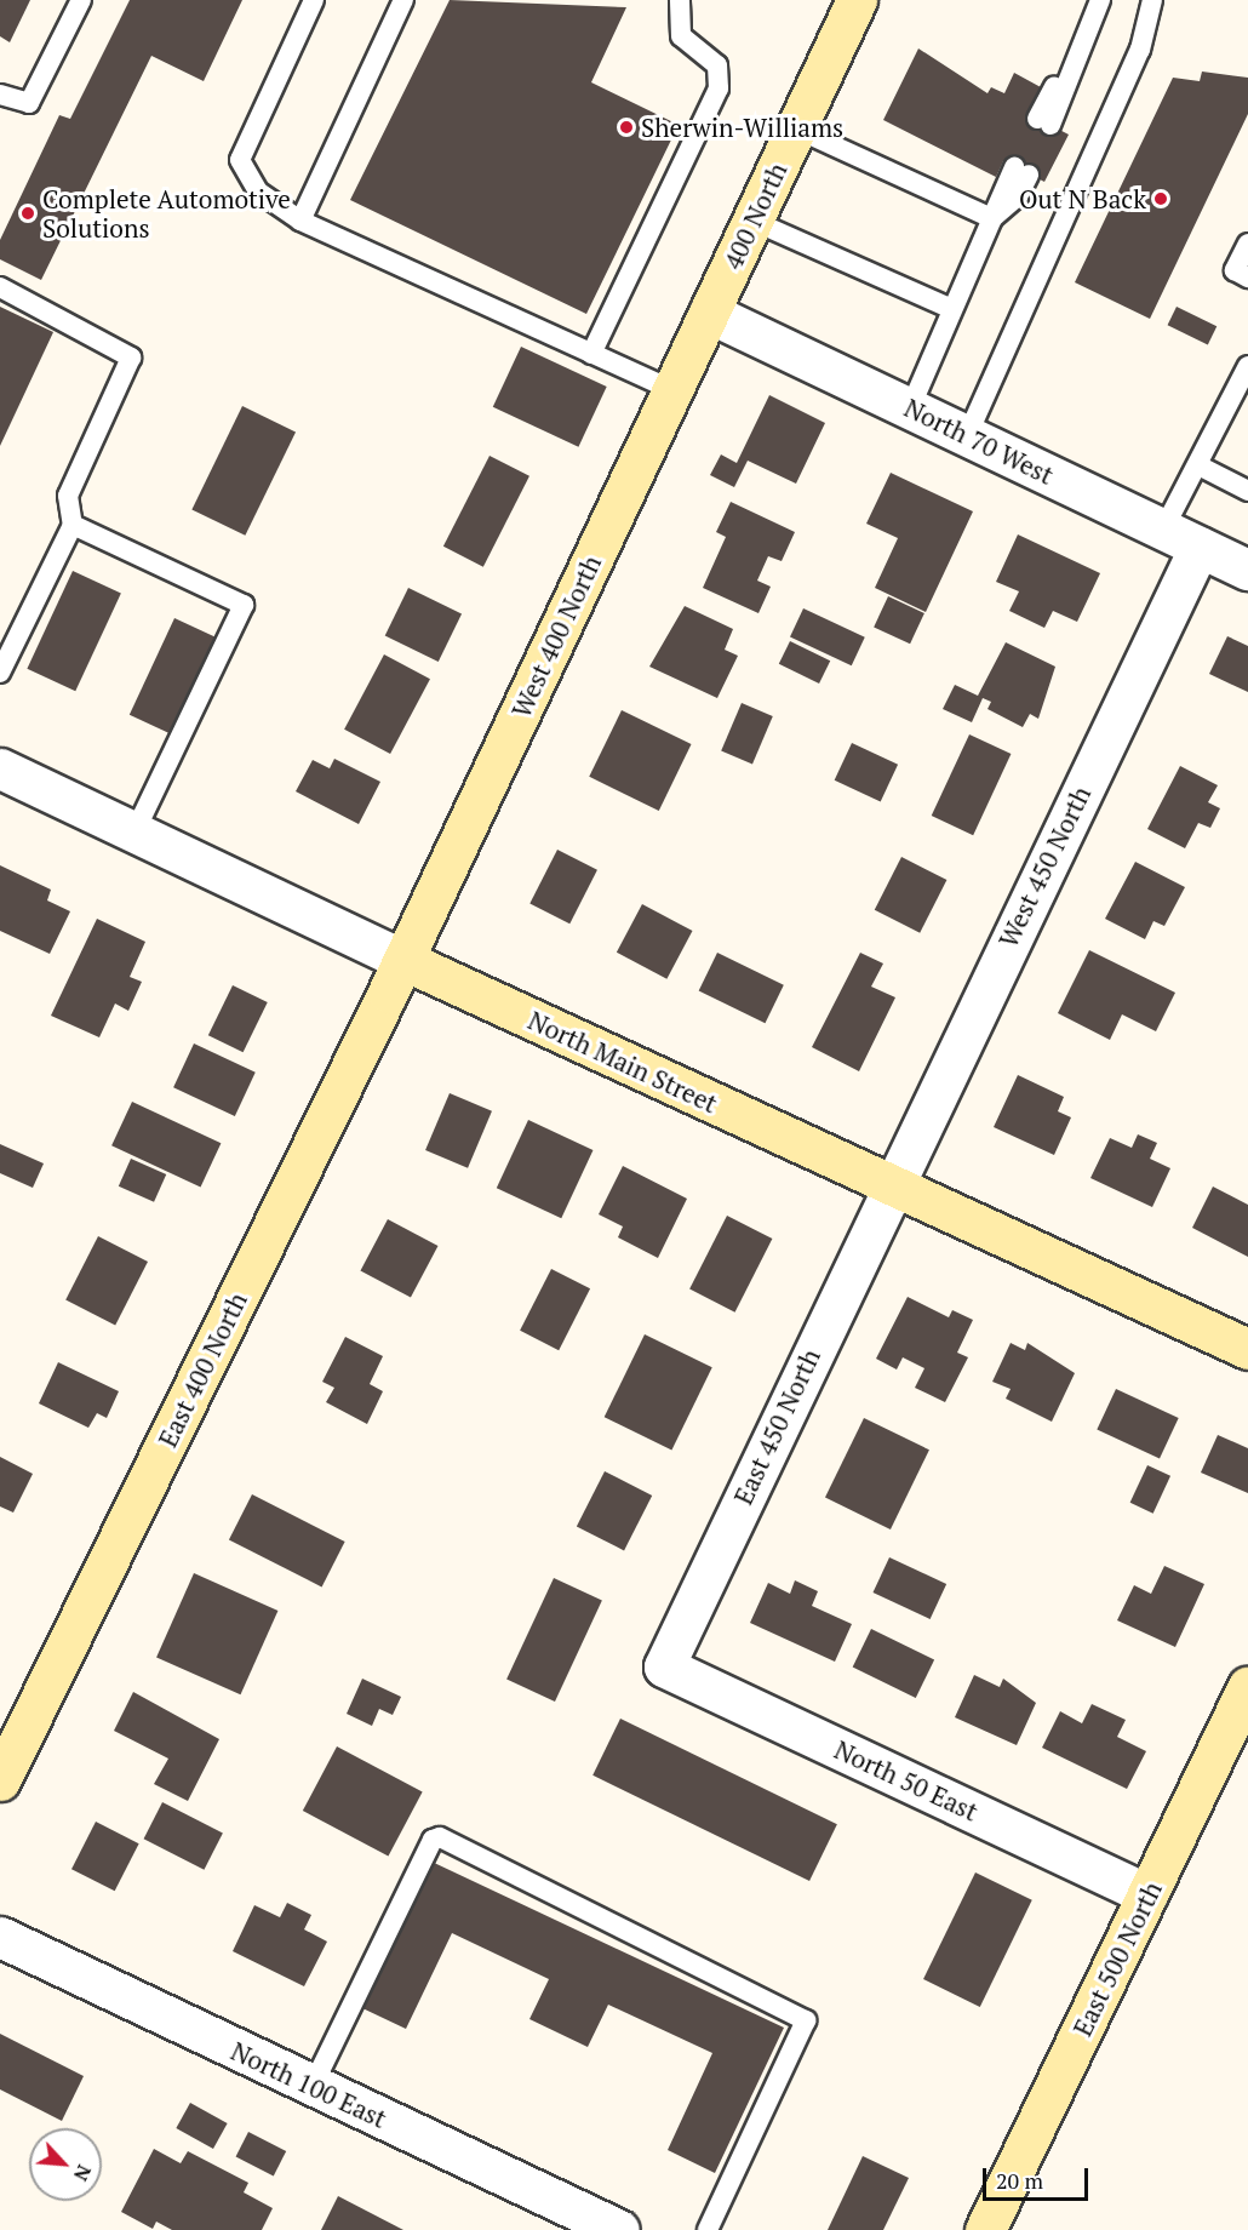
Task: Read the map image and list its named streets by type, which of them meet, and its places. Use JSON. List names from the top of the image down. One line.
{"streets":{"main road":["400 North","West 400 North","North Main Street","East 400 North","East 500 North"],"street":["North 70 West","West 450 North","East 450 North","North 50 East","North 100 East"]},"crossings":[["400 North","North 70 West"],["400 North","West 400 North"],["North 70 West","West 400 North"],["North 70 West","West 450 North"],["West 400 North","North Main Street"],["West 400 North","East 400 North"],["West 450 North","North Main Street"],["West 450 North","East 450 North"],["North Main Street","East 400 North"],["North Main Street","East 450 North"],["East 450 North","North 50 East"],["North 50 East","East 500 North"]],"places":["Sherwin-Williams","Out N Back","Complete Automotive Solutions"],"scale_bar":"20 m","north":"bottom right"}
